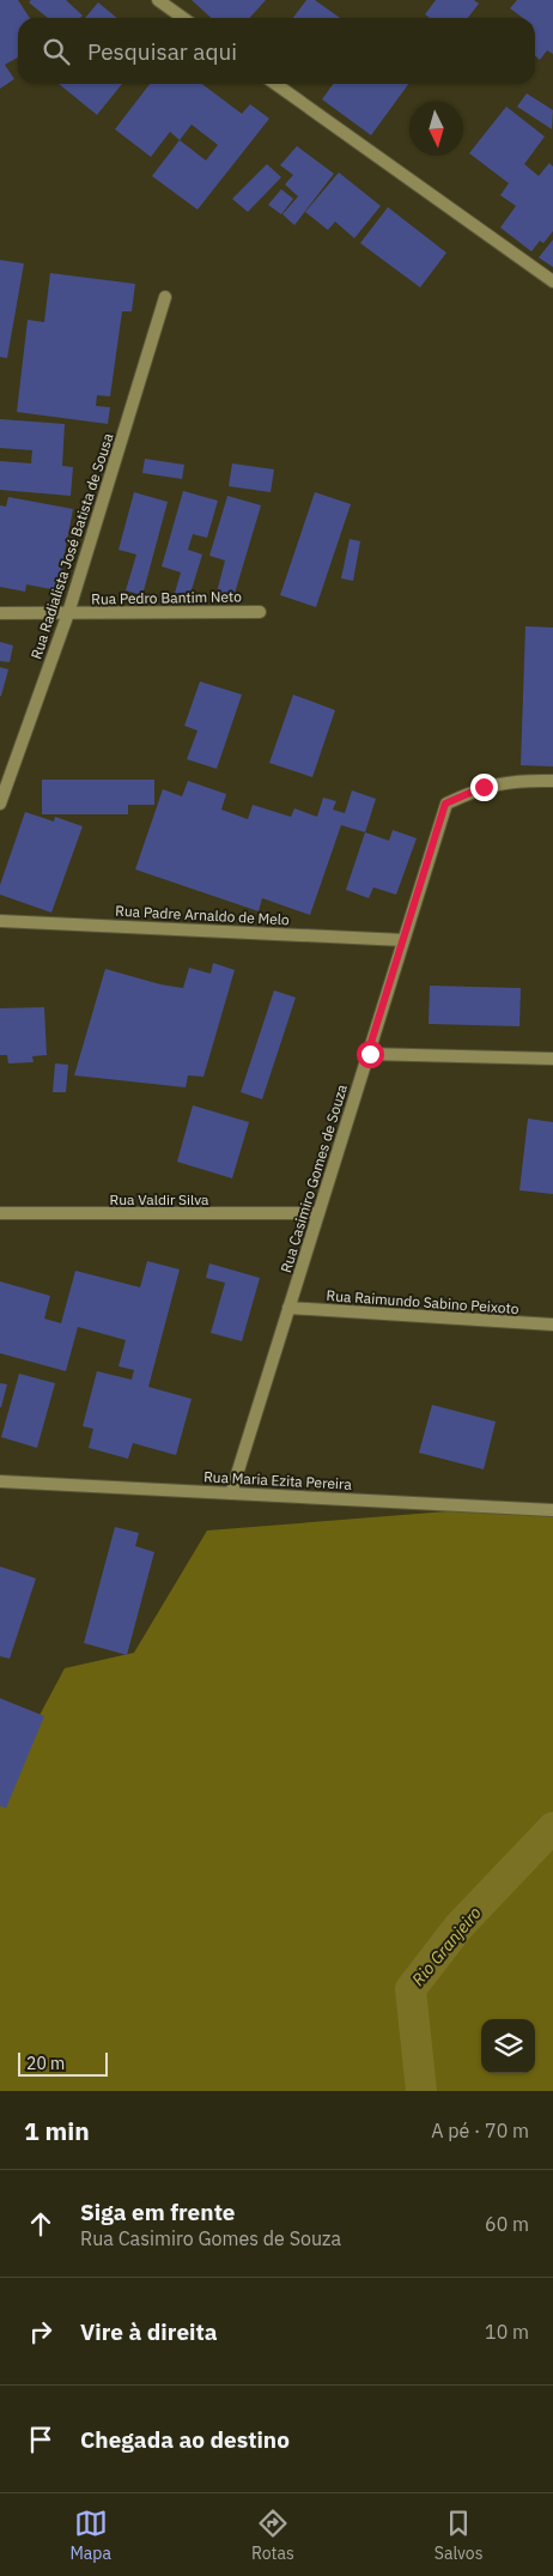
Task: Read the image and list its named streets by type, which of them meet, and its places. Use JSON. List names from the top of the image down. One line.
{"streets":{"street":["Rua Radialista José Batista de Sousa","Rua Pedro Bantim Neto","Rua Padre Arnaldo de Melo","Rua Casimiro Gomes de Souza","Rua Valdir Silva","Rua Raimundo Sabino Peixoto","Rua Maria Ezita Pereira"]},"crossings":[["Rua Radialista José Batista de Sousa","Rua Pedro Bantim Neto"],["Rua Padre Arnaldo de Melo","Rua Casimiro Gomes de Souza"],["Rua Casimiro Gomes de Souza","Rua Valdir Silva"],["Rua Casimiro Gomes de Souza","Rua Raimundo Sabino Peixoto"],["Rua Casimiro Gomes de Souza","Rua Maria Ezita Pereira"]],"water":["Rio Granjeiro"],"scale_bar":"20 m","north":"bottom","page":{"search":"Pesquisar aqui","scale":"20 m","heading":["1 min","A pé · 70 m"],"list":[["Siga em frente","Rua Casimiro Gomes de Souza","60 m"],["Vire à direita","10 m"],"Chegada ao destino"],"nav":["Mapa","Rotas","Salvos"]}}
